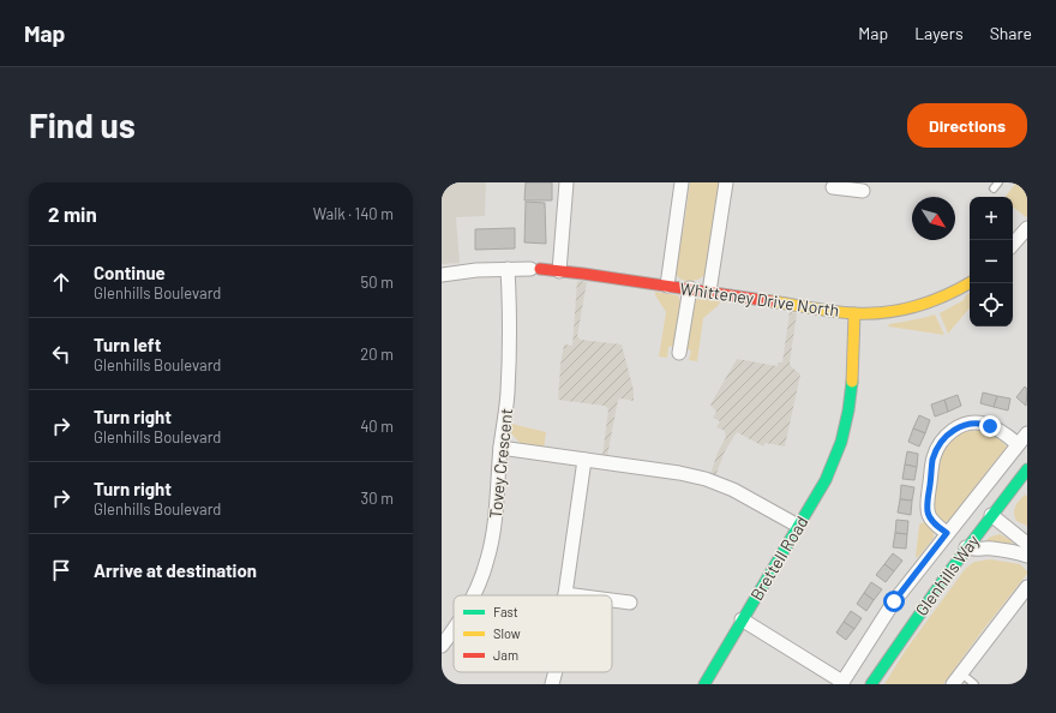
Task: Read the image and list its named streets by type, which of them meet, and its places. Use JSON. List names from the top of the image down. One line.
{"streets":{"main road":["Whitteney Drive North","Brettell Road","Glenhills Way"],"street":["Tovey Crescent"]},"crossings":[["Whitteney Drive North","Brettell Road"]],"legend":["Fast","Slow","Jam"],"north":"bottom right","page":{"header":"Map","nav":["Map","Layers","Share"],"buttons":"Directions","title":"Find us","heading":["2 min","Walk · 140 m"],"map_buttons":["+","−"],"list":[["Continue","Glenhills Boulevard","50 m"],["Turn left","Glenhills Boulevard","20 m"],["Turn right","Glenhills Boulevard","40 m"],["Turn right","Glenhills Boulevard","30 m"],"Arrive at destination"]}}
